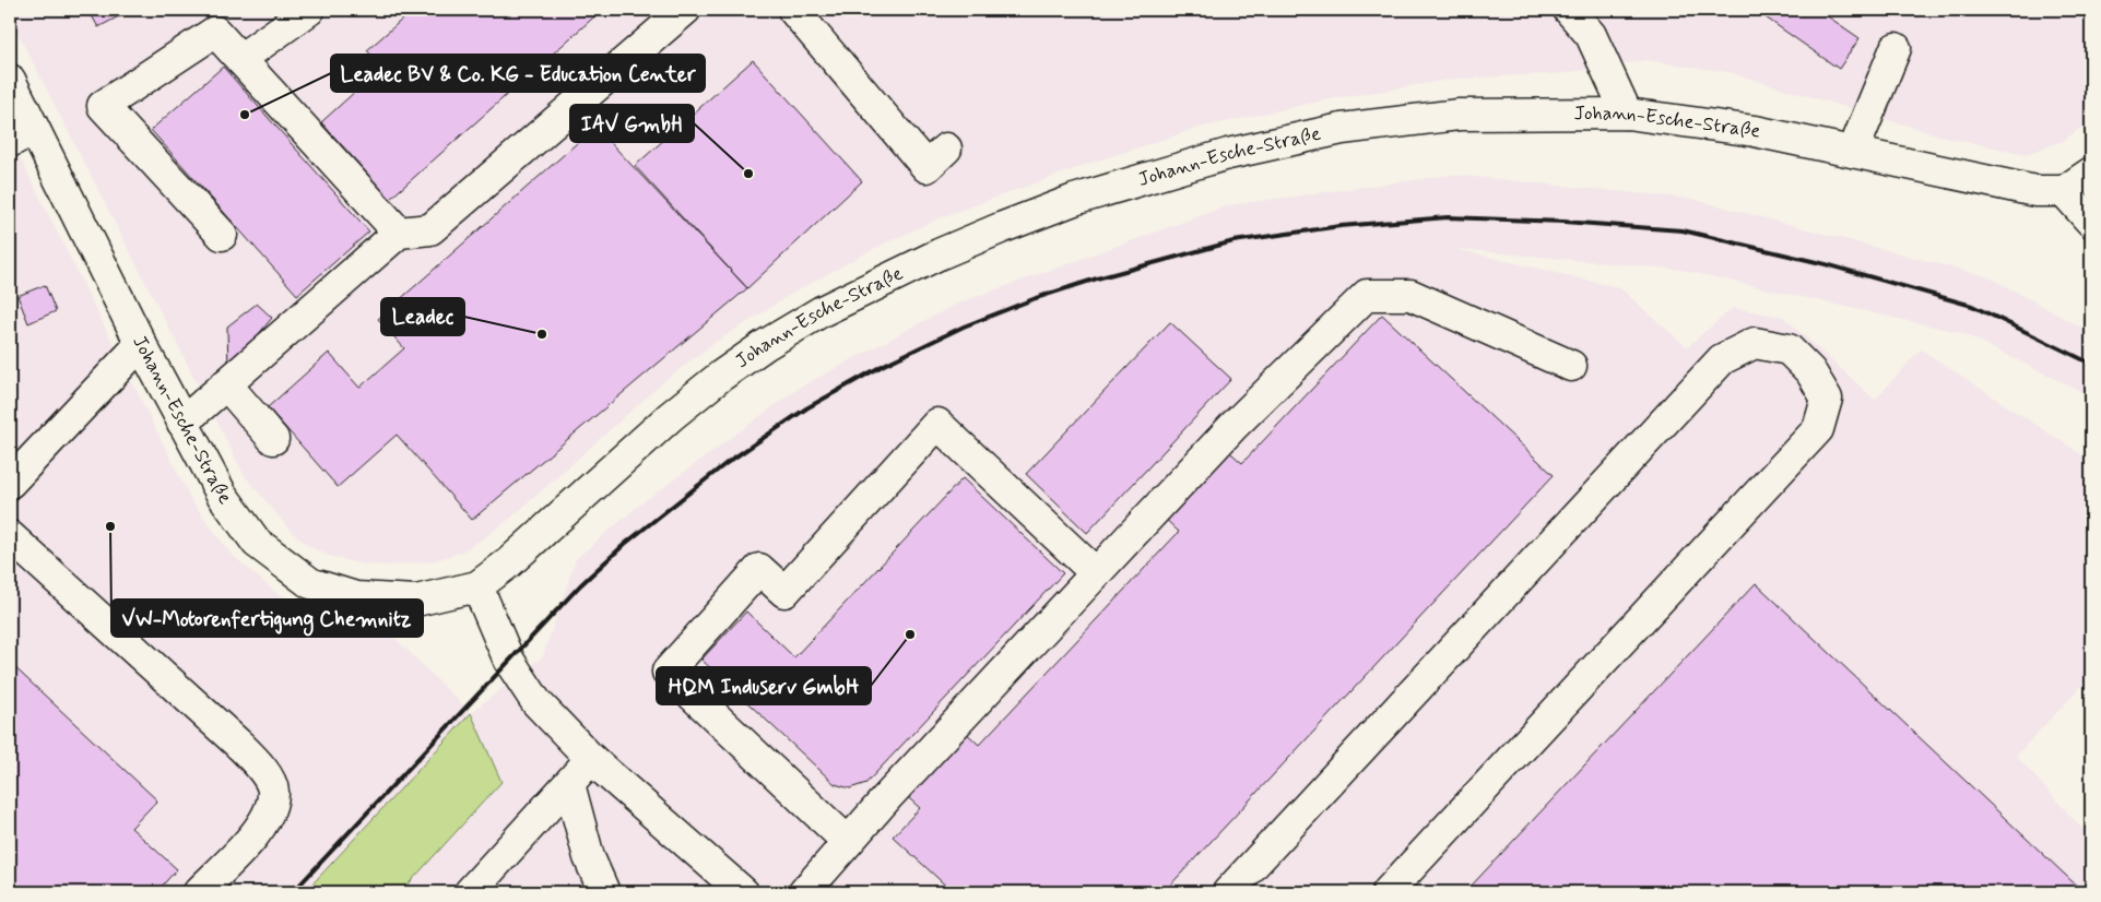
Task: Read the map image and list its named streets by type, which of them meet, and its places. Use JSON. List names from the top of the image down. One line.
{"streets":{"street":["Johann-Esche-Straße"]},"places":["Leadec BV & Co. KG - Education Center","IAV GmbH","Leadec","VW-Motorenfertigung Chemnitz","HQM Induserv GmbH"]}
